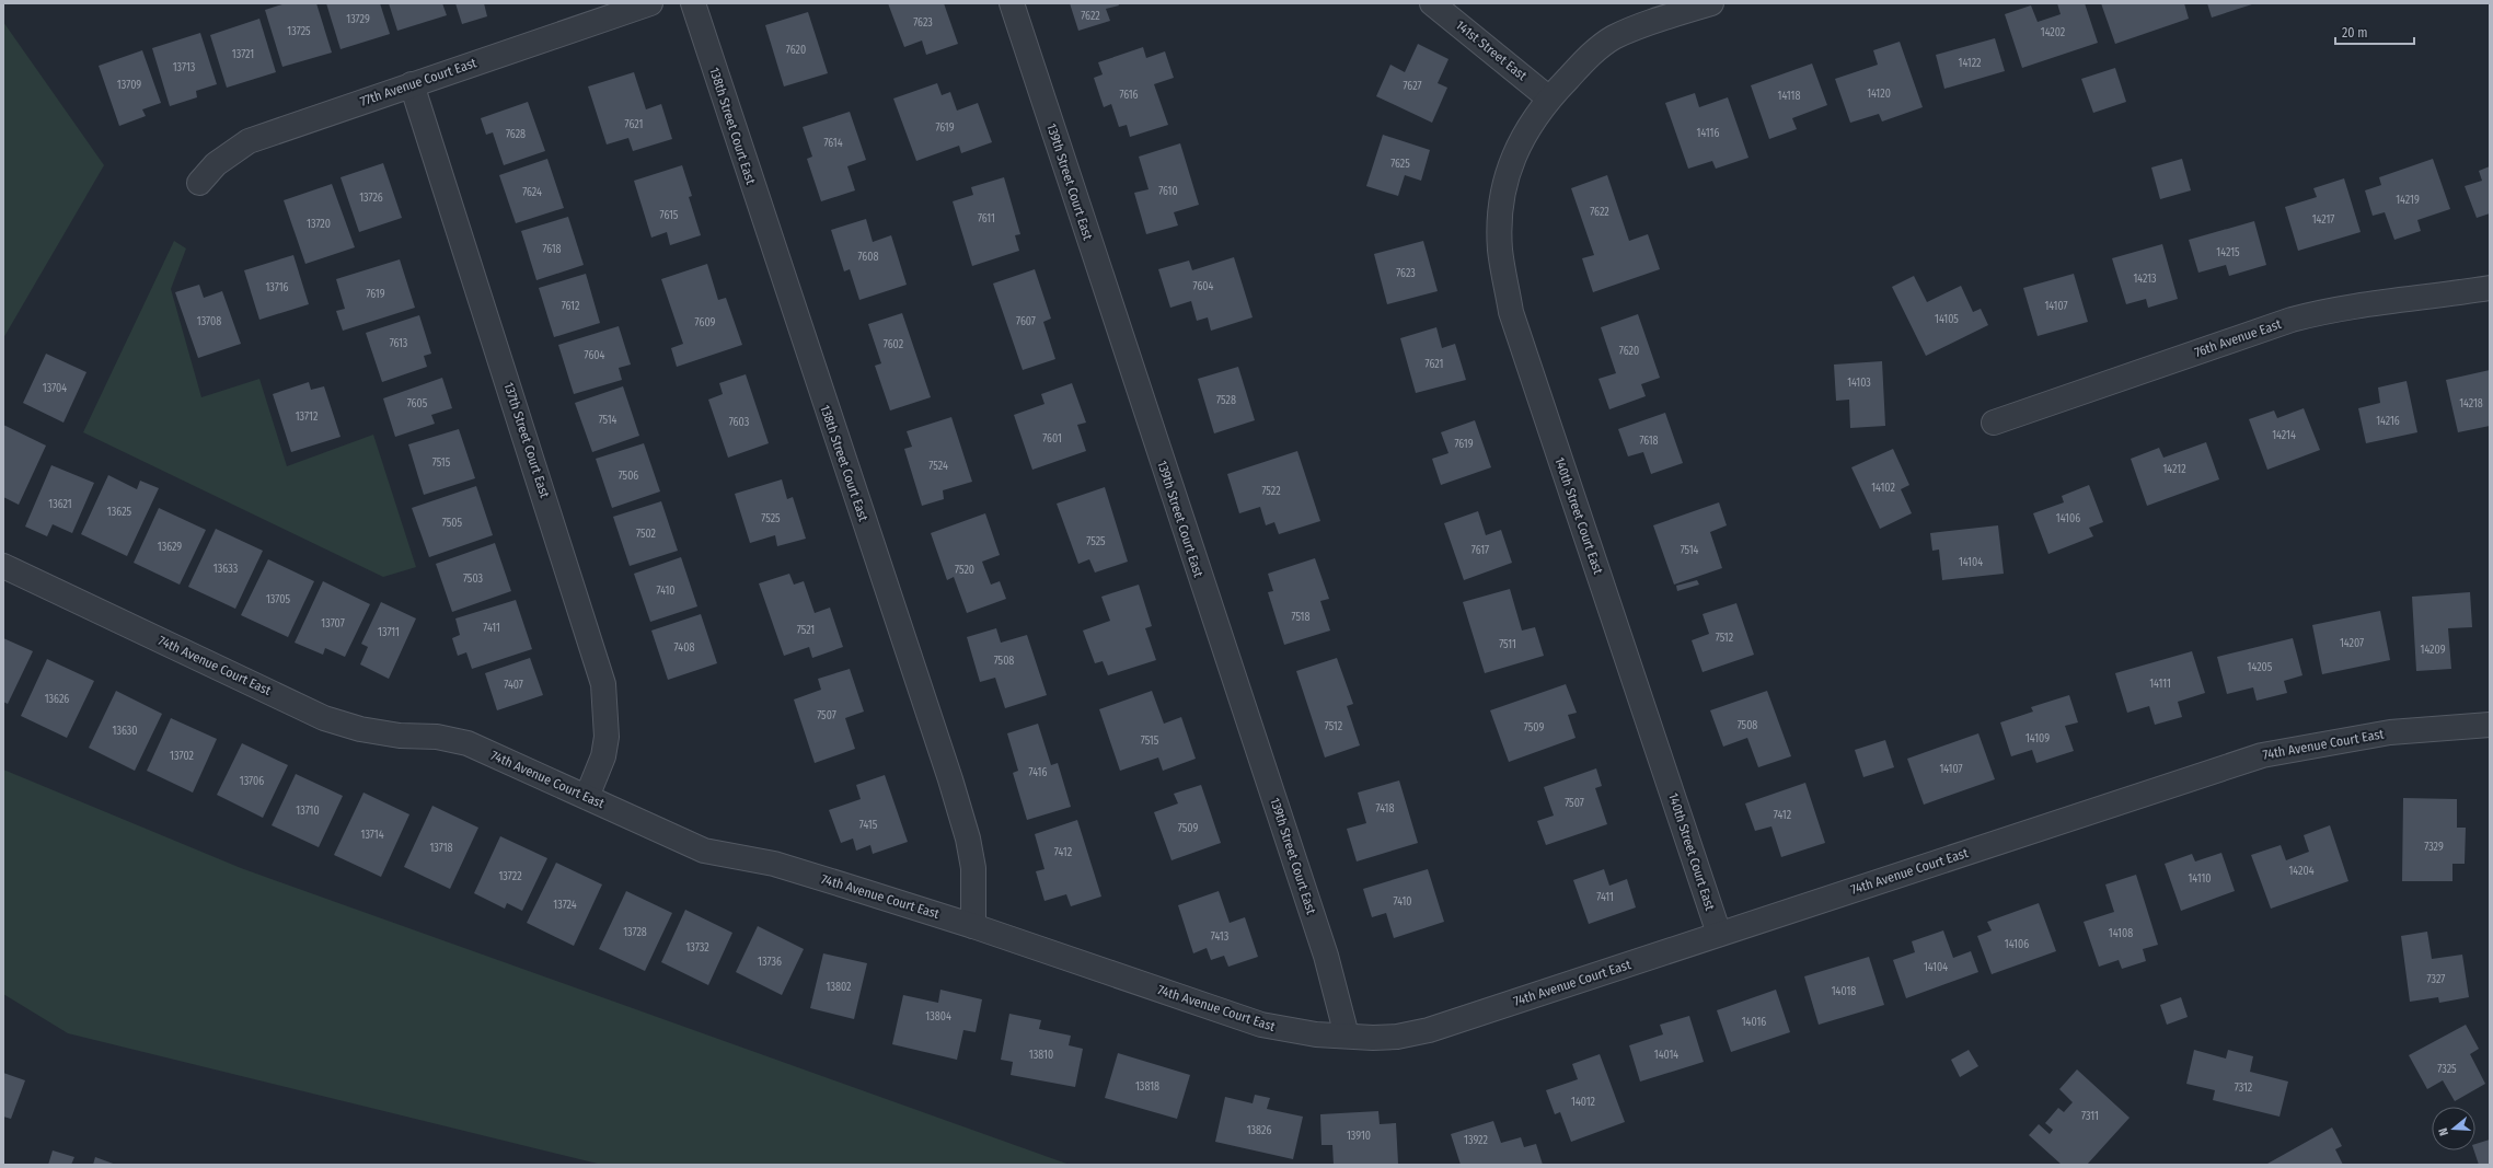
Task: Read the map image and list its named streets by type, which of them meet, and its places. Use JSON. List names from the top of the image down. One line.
{"streets":{"street":["141st Street East","77th Avenue Court East","138th Street Court East","139th Street Court East","76th Avenue East","137th Street Court East","140th Street Court East","74th Avenue Court East"]},"crossings":[["141st Street East","140th Street Court East"],["77th Avenue Court East","137th Street Court East"],["138th Street Court East","74th Avenue Court East"],["139th Street Court East","74th Avenue Court East"],["137th Street Court East","74th Avenue Court East"],["140th Street Court East","74th Avenue Court East"]],"house_numbers":["7622","13729","7623","13725","14202","7620","13721","14122","13713","13709","7627","14120","7616","14118","7621","7619","14116","7628","7614","7625","7610","7624","13726","14219","7622","7615","7611","14217","13720","7618","14215","7608","7623","14213","7604","13716","7619","7612","14107","14105","13708","7607","7609","7613","7602","7620","7604","7621","14103","13704","7528","7605","14218","13712","7514","14216","7603","14214","7601","7618","7619","7515","7524","14212","7506","14102","7522","13621","13625","7525","14106","7505","7502","7525","13629","7617","7514","14104","13633","7520","7503","7410","13705","7518","13707","7411","7521","13711","7512","14207","7511","7408","14209","7508","14205","14111","7407","13626","7507","7508","7512","7509","13630","14109","7515","13702","14107","7416","13706","7507","7418","13710","7412","7415","7509","13714","7329","13718","7412","14204","13722","14110","7411","7410","13724","13728","14108","7413","14106","13732","13736","14104","7327","13802","14018","13804","14016","13810","14014","7325","13818","7312","14012","7311","13826","13910","13922"],"scale_bar":"20 m","north":"left"}
